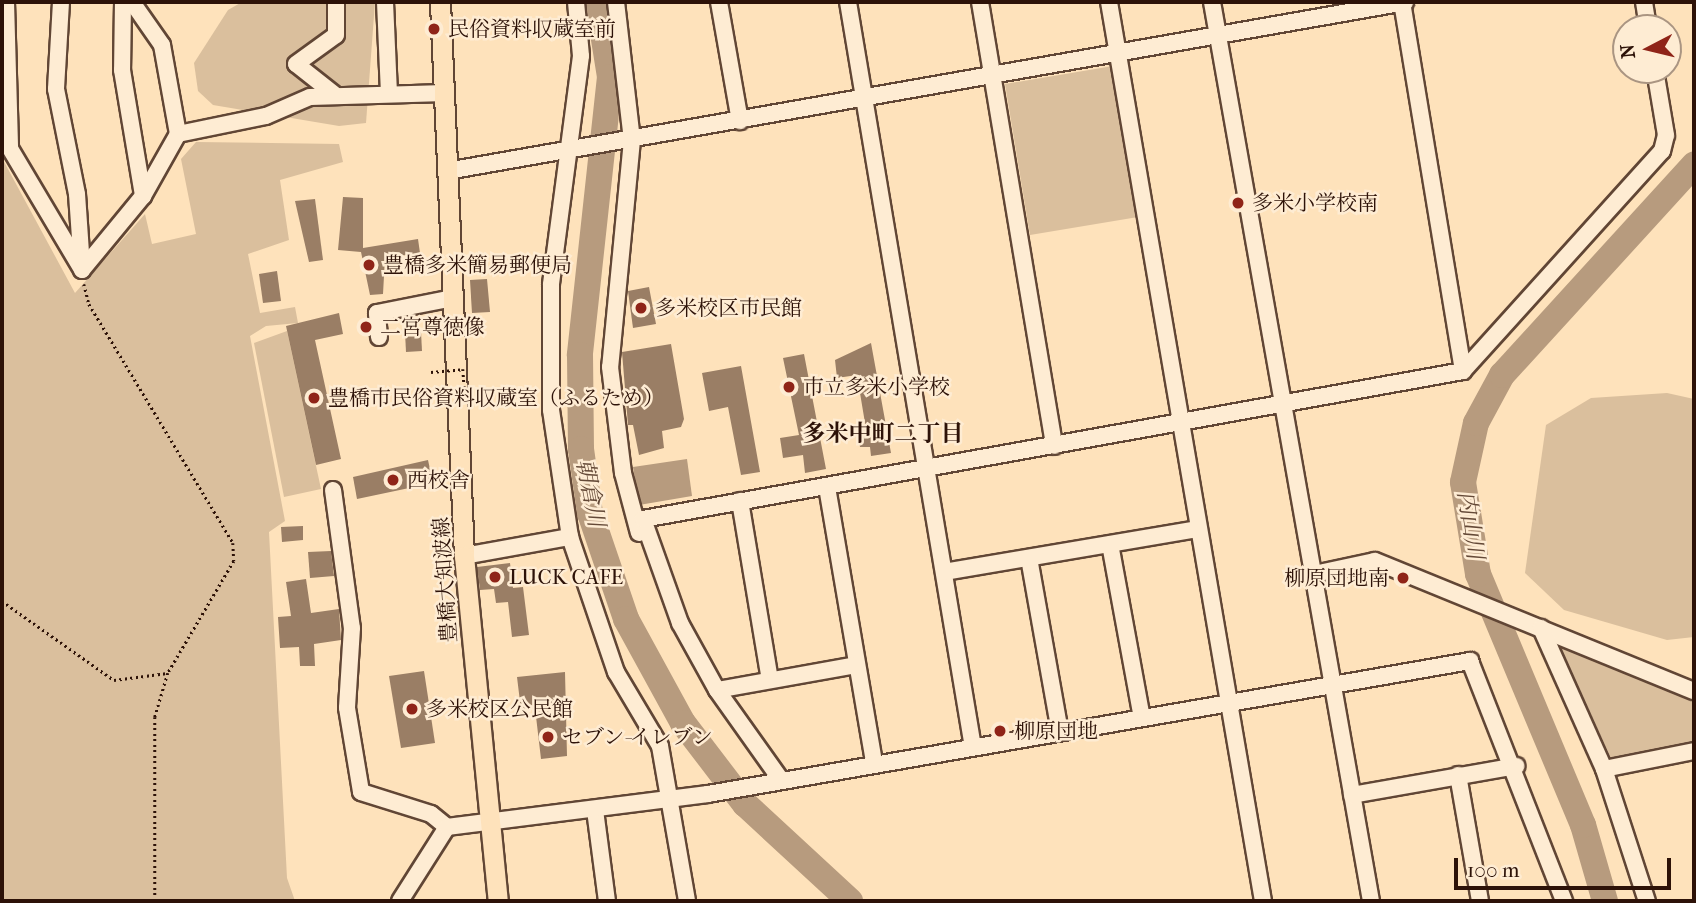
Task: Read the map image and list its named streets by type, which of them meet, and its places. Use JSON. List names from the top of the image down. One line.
{"streets":{"main road":["豊橋大知波線"]},"districts":["多米中町二丁目"],"water":["朝倉川","内山川"],"places":["民俗資料収蔵室前","多米小学校南","豊橋多米簡易郵便局","多米校区市民館","二宮尊徳像","市立多米小学校","豊橋市民俗資料収蔵室（ふるため）","西校舎","LUCK CAFE","柳原団地南","多米校区公民館","柳原団地","セブン-イレブン"],"scale_bar":"100 m","north":"left"}
